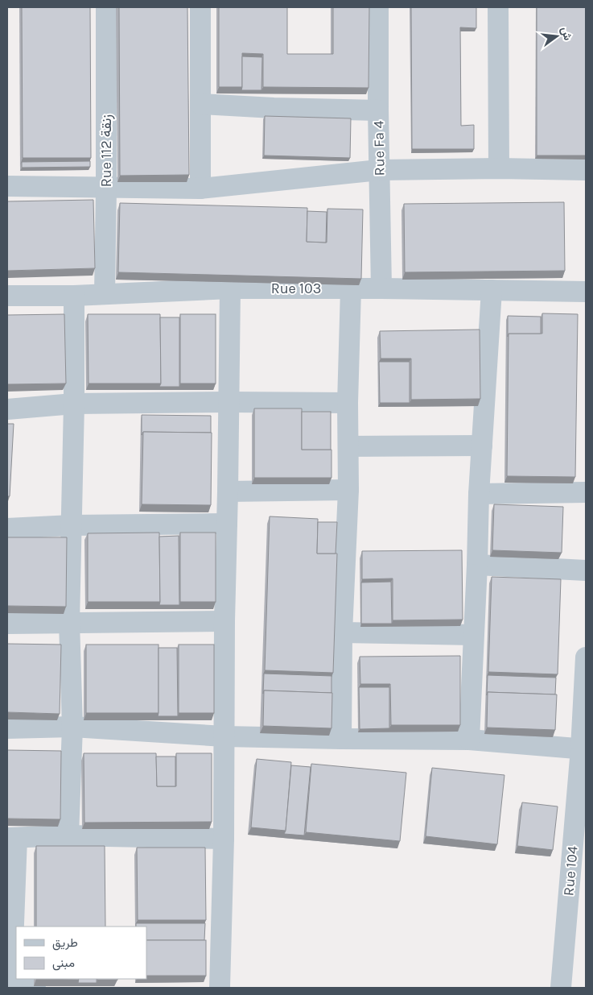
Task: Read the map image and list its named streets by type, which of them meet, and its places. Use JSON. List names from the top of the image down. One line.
{"streets":{"street":["Rue Fa 4","Rue 112 زنقة","Rue 103","Rue 104"]},"crossings":[["Rue Fa 4","Rue 103"],["Rue 112 زنقة","Rue 103"]],"legend":["طريق","مبنى"],"north":"right"}
